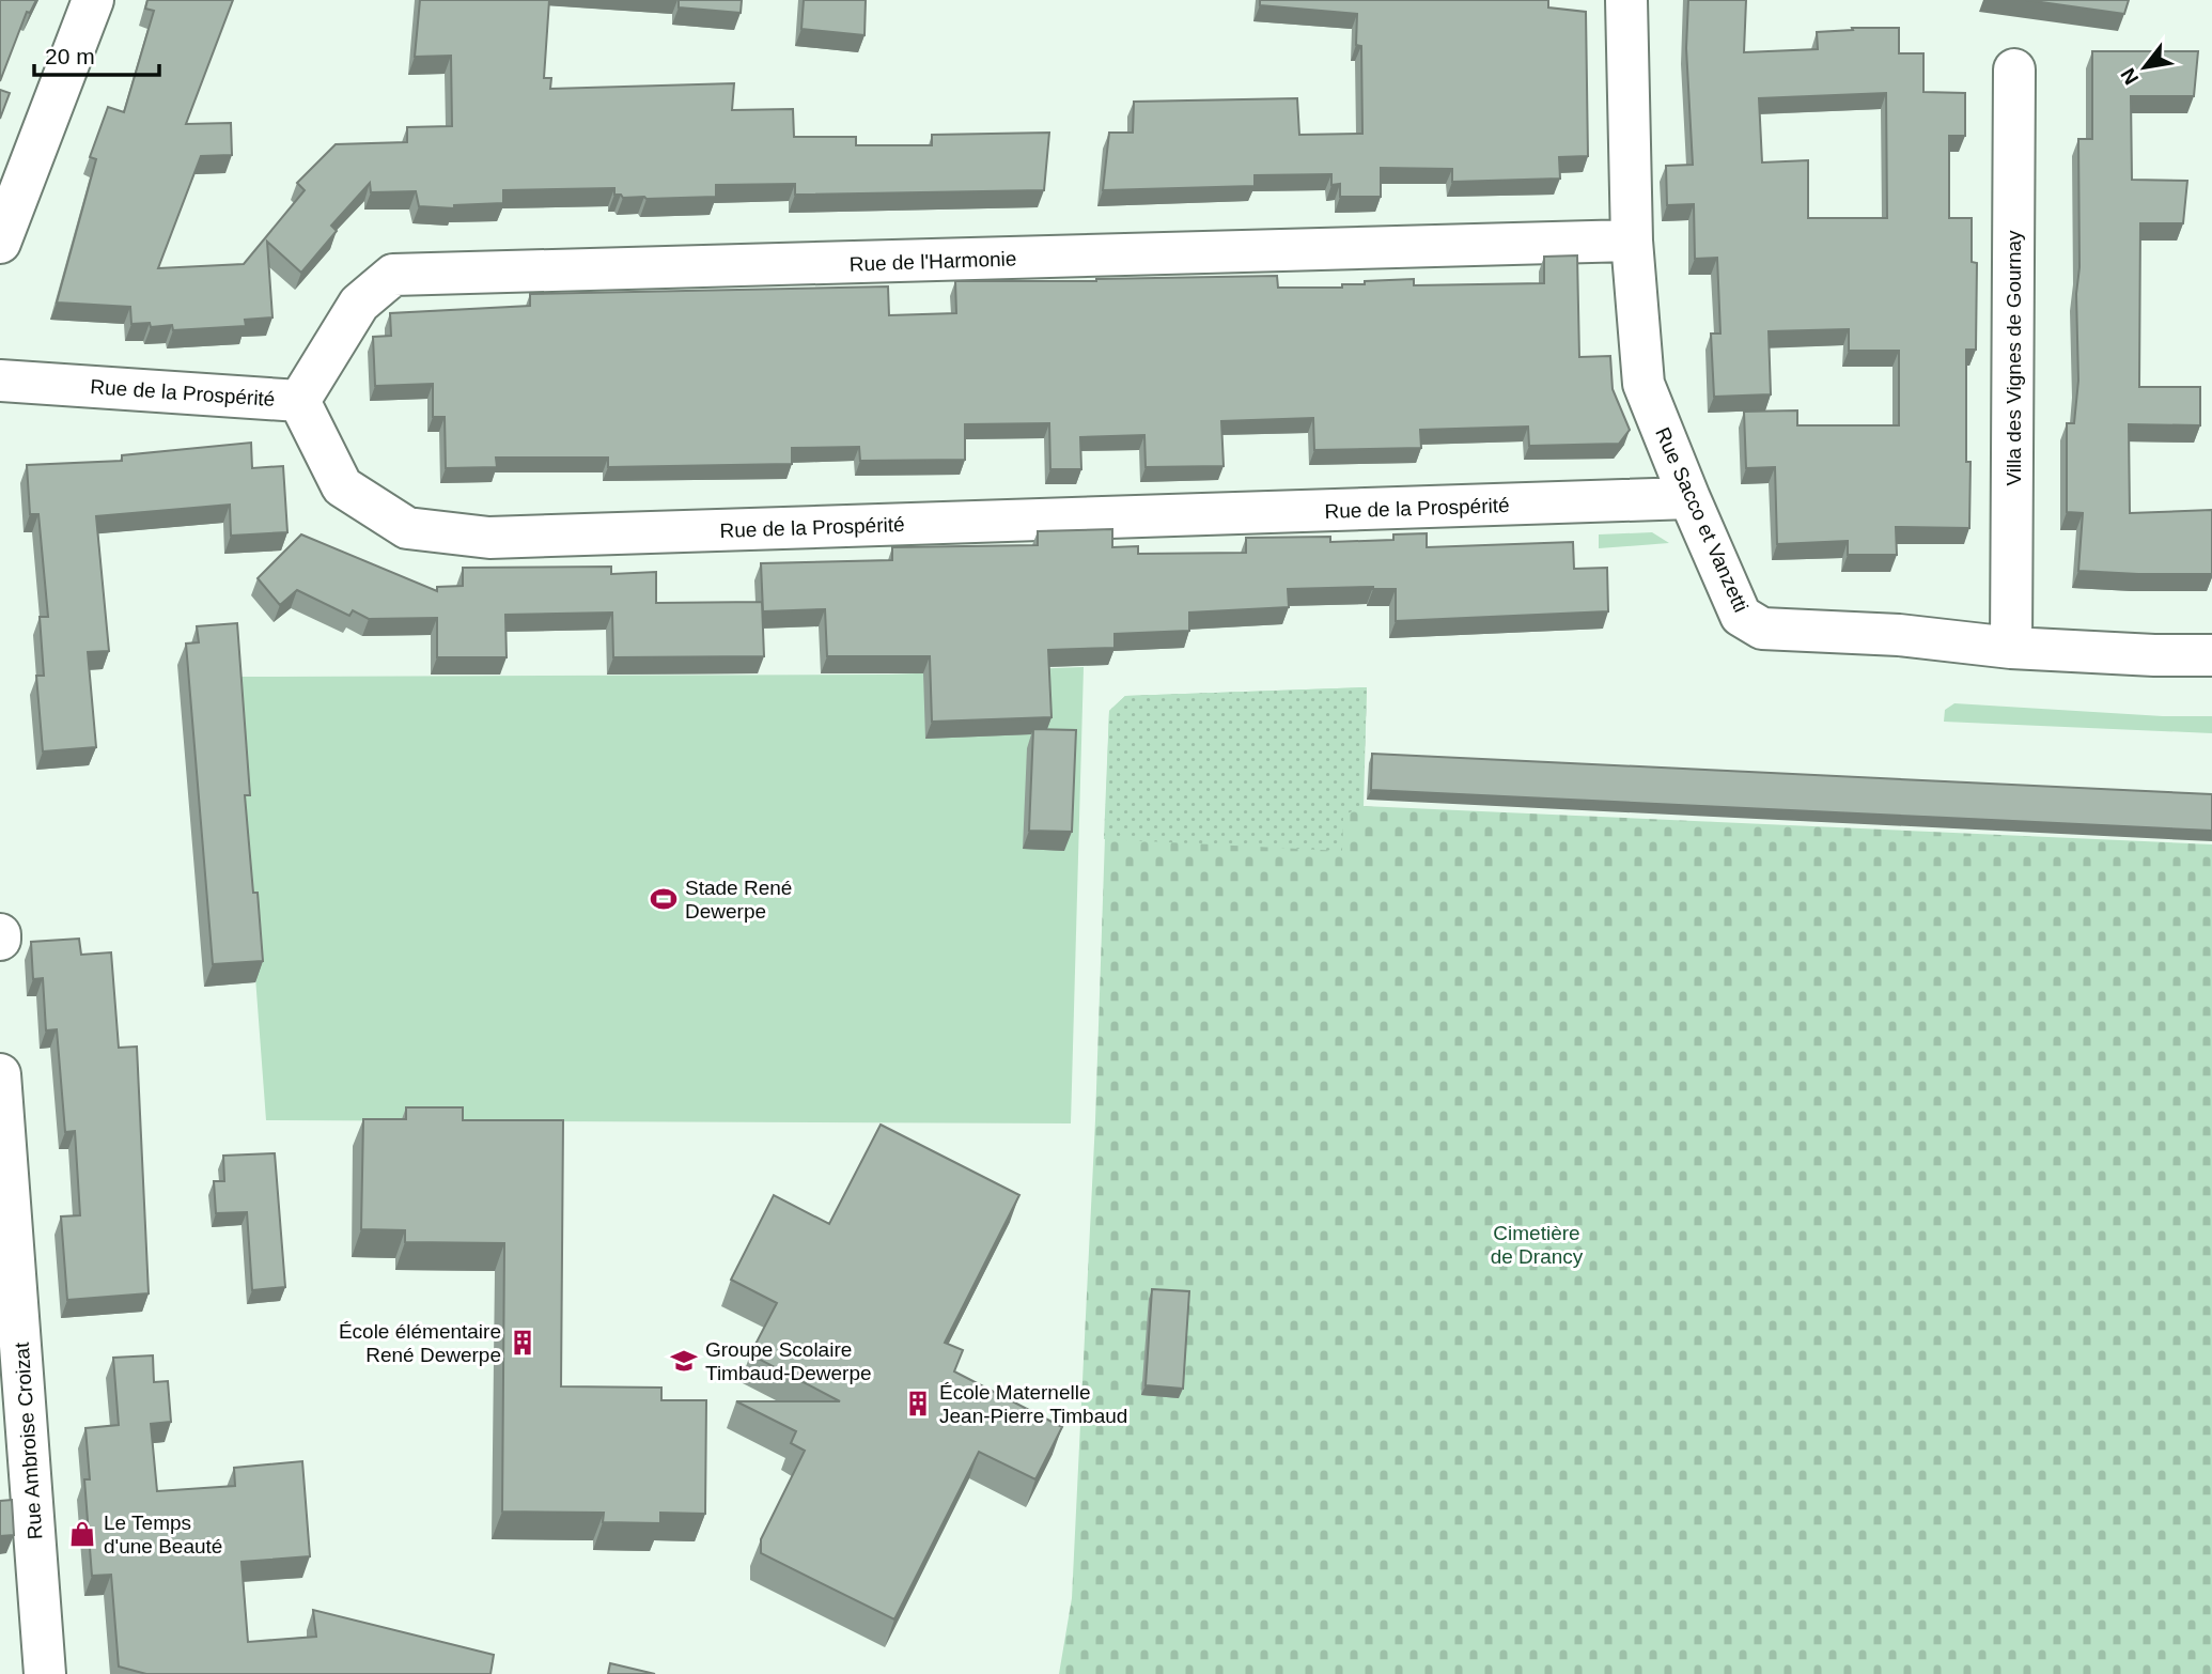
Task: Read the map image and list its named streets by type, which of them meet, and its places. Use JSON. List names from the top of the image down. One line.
{"streets":{"street":["Rue de l'Harmonie","Villa des Vignes de Gournay","Rue de la Prospérité","Rue Sacco et Vanzetti","Rue Ambroise Croizat"]},"crossings":[["Rue de l'Harmonie","Rue de la Prospérité"],["Rue de l'Harmonie","Rue Sacco et Vanzetti"],["Villa des Vignes de Gournay","Rue Sacco et Vanzetti"],["Rue de la Prospérité","Rue Sacco et Vanzetti"]],"parks":["Cimetière de Drancy"],"places":{"sports":["Stade René Dewerpe"],"building":["École élémentaire René Dewerpe","École Maternelle Jean-Pierre Timbaud"],"school or university":["Groupe Scolaire Timbaud-Dewerpe"],"shop":["Le Temps d'une Beauté"]},"scale_bar":"20 m","north":"bottom left"}
